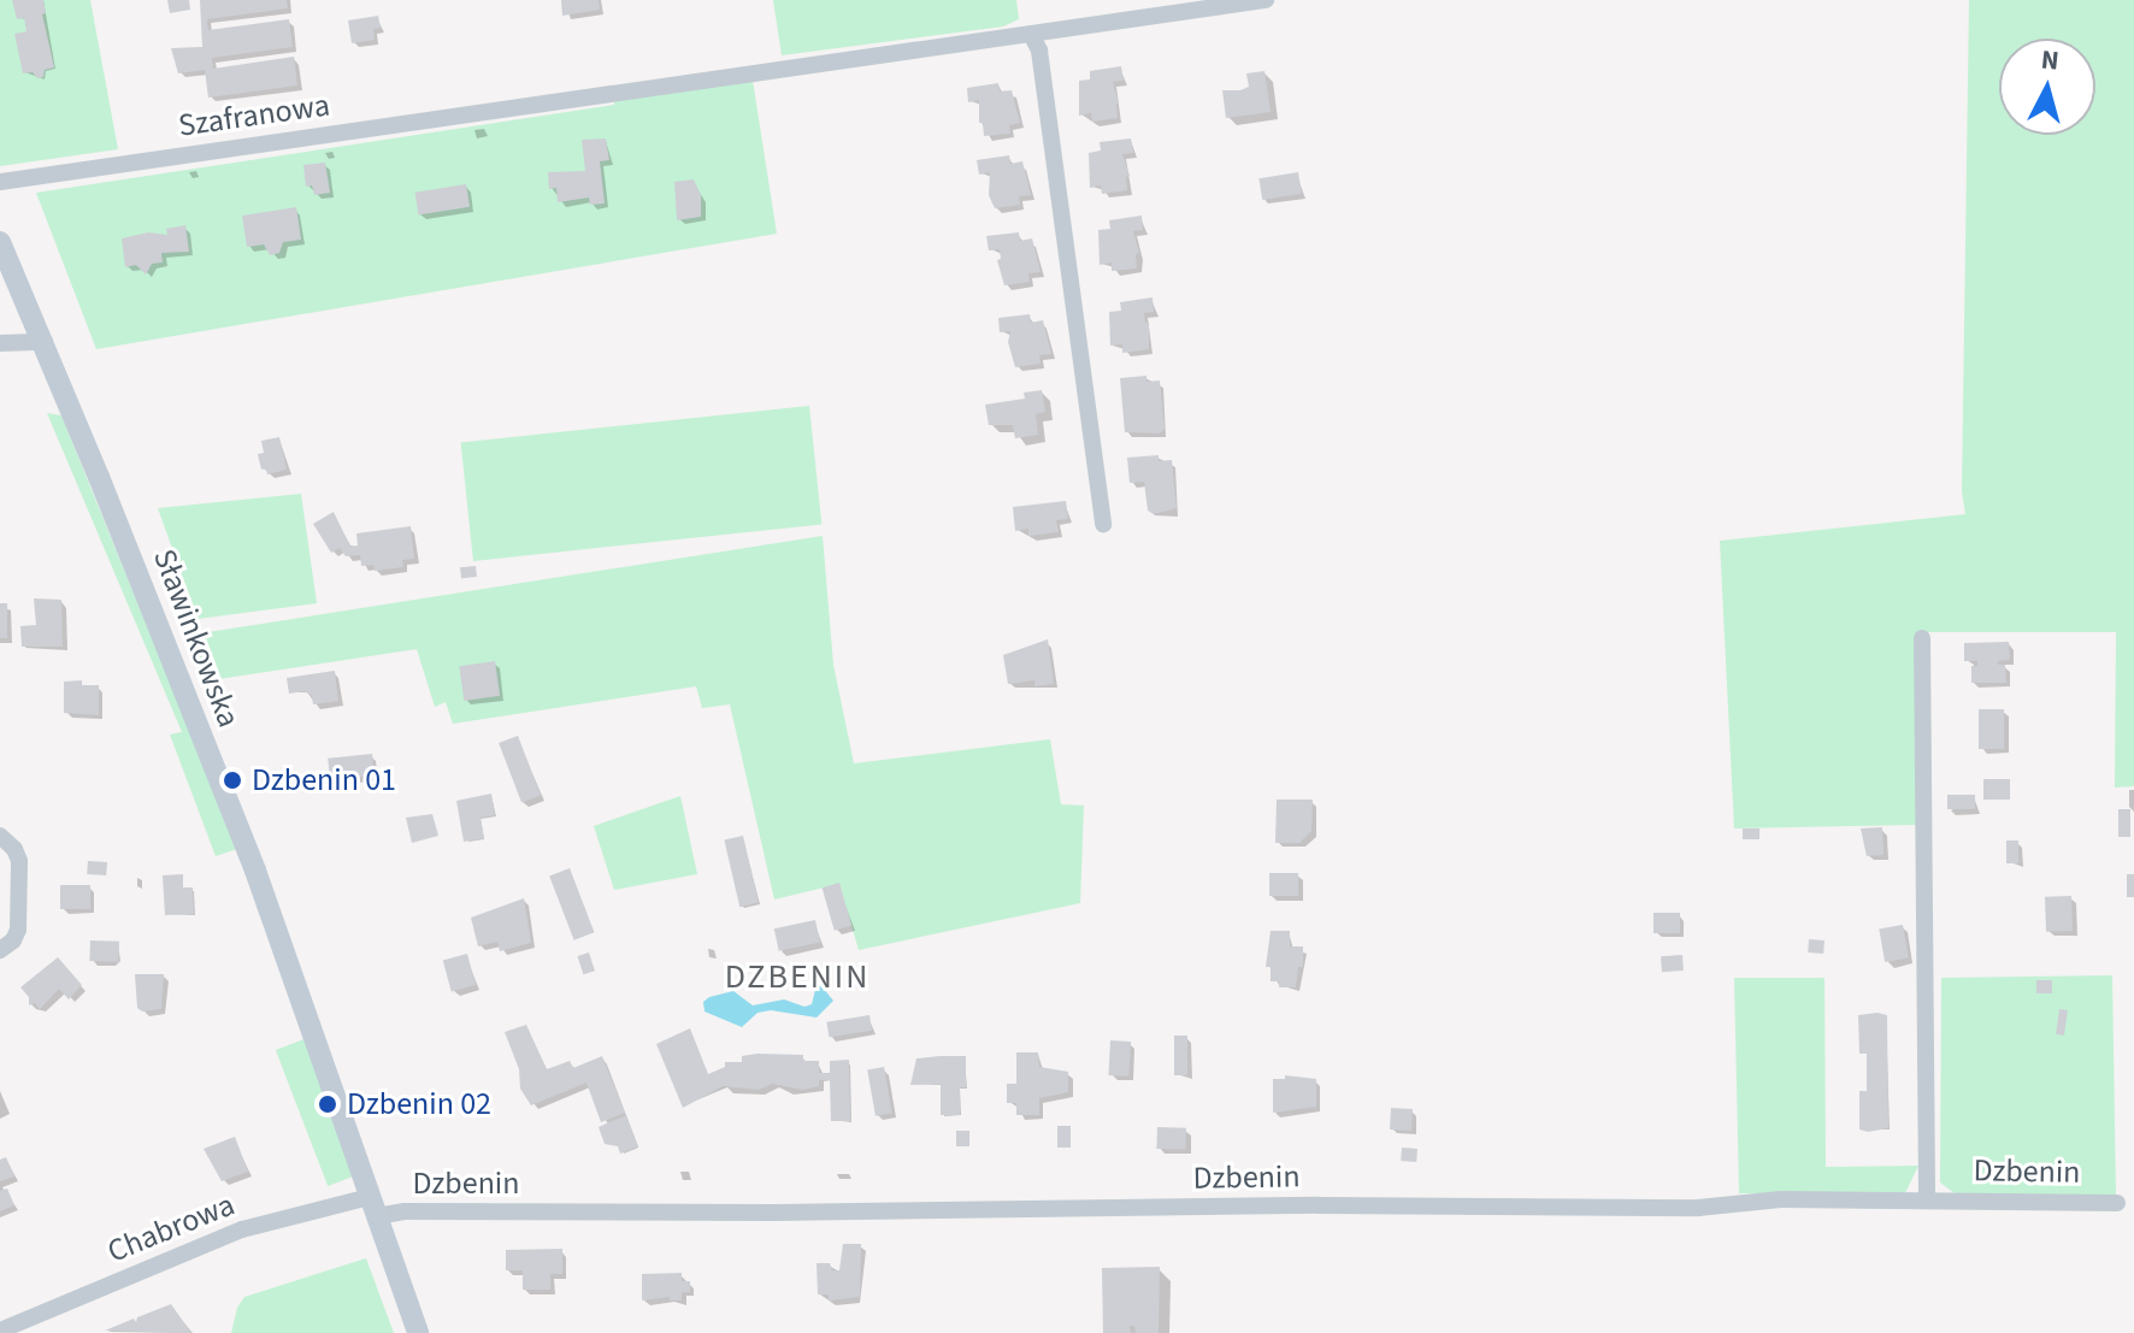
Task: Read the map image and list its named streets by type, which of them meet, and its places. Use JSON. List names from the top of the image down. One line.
{"streets":{"street":["Szafranowa","Sławinkowska","Dzbenin","Chabrowa"]},"crossings":[["Sławinkowska","Dzbenin"],["Sławinkowska","Chabrowa"],["Dzbenin","Chabrowa"]],"districts":["DZBENIN"],"places":["Dzbenin 01","Dzbenin 02"],"north":"top"}
